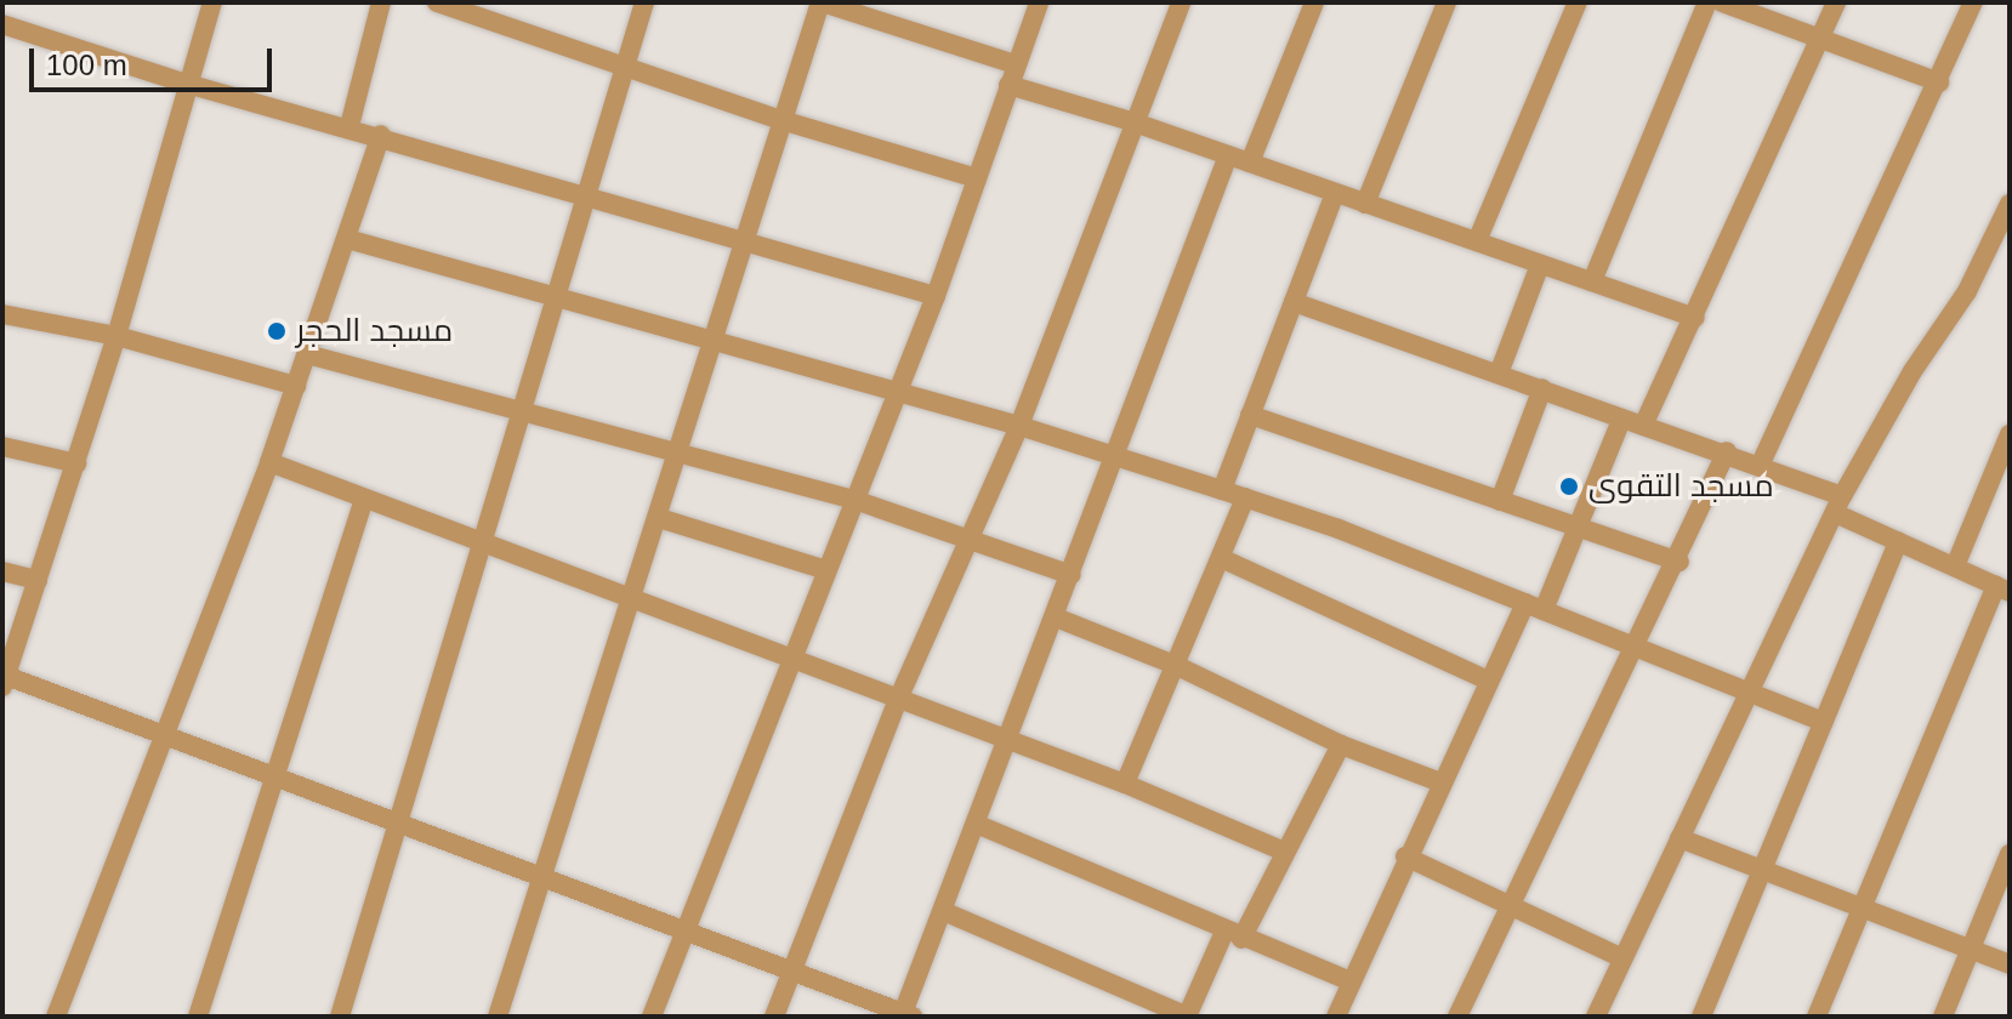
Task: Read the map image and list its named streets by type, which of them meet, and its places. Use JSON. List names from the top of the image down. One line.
{"places":["مسجد الحجر","مسجد التقوى"],"scale_bar":"100 m"}
